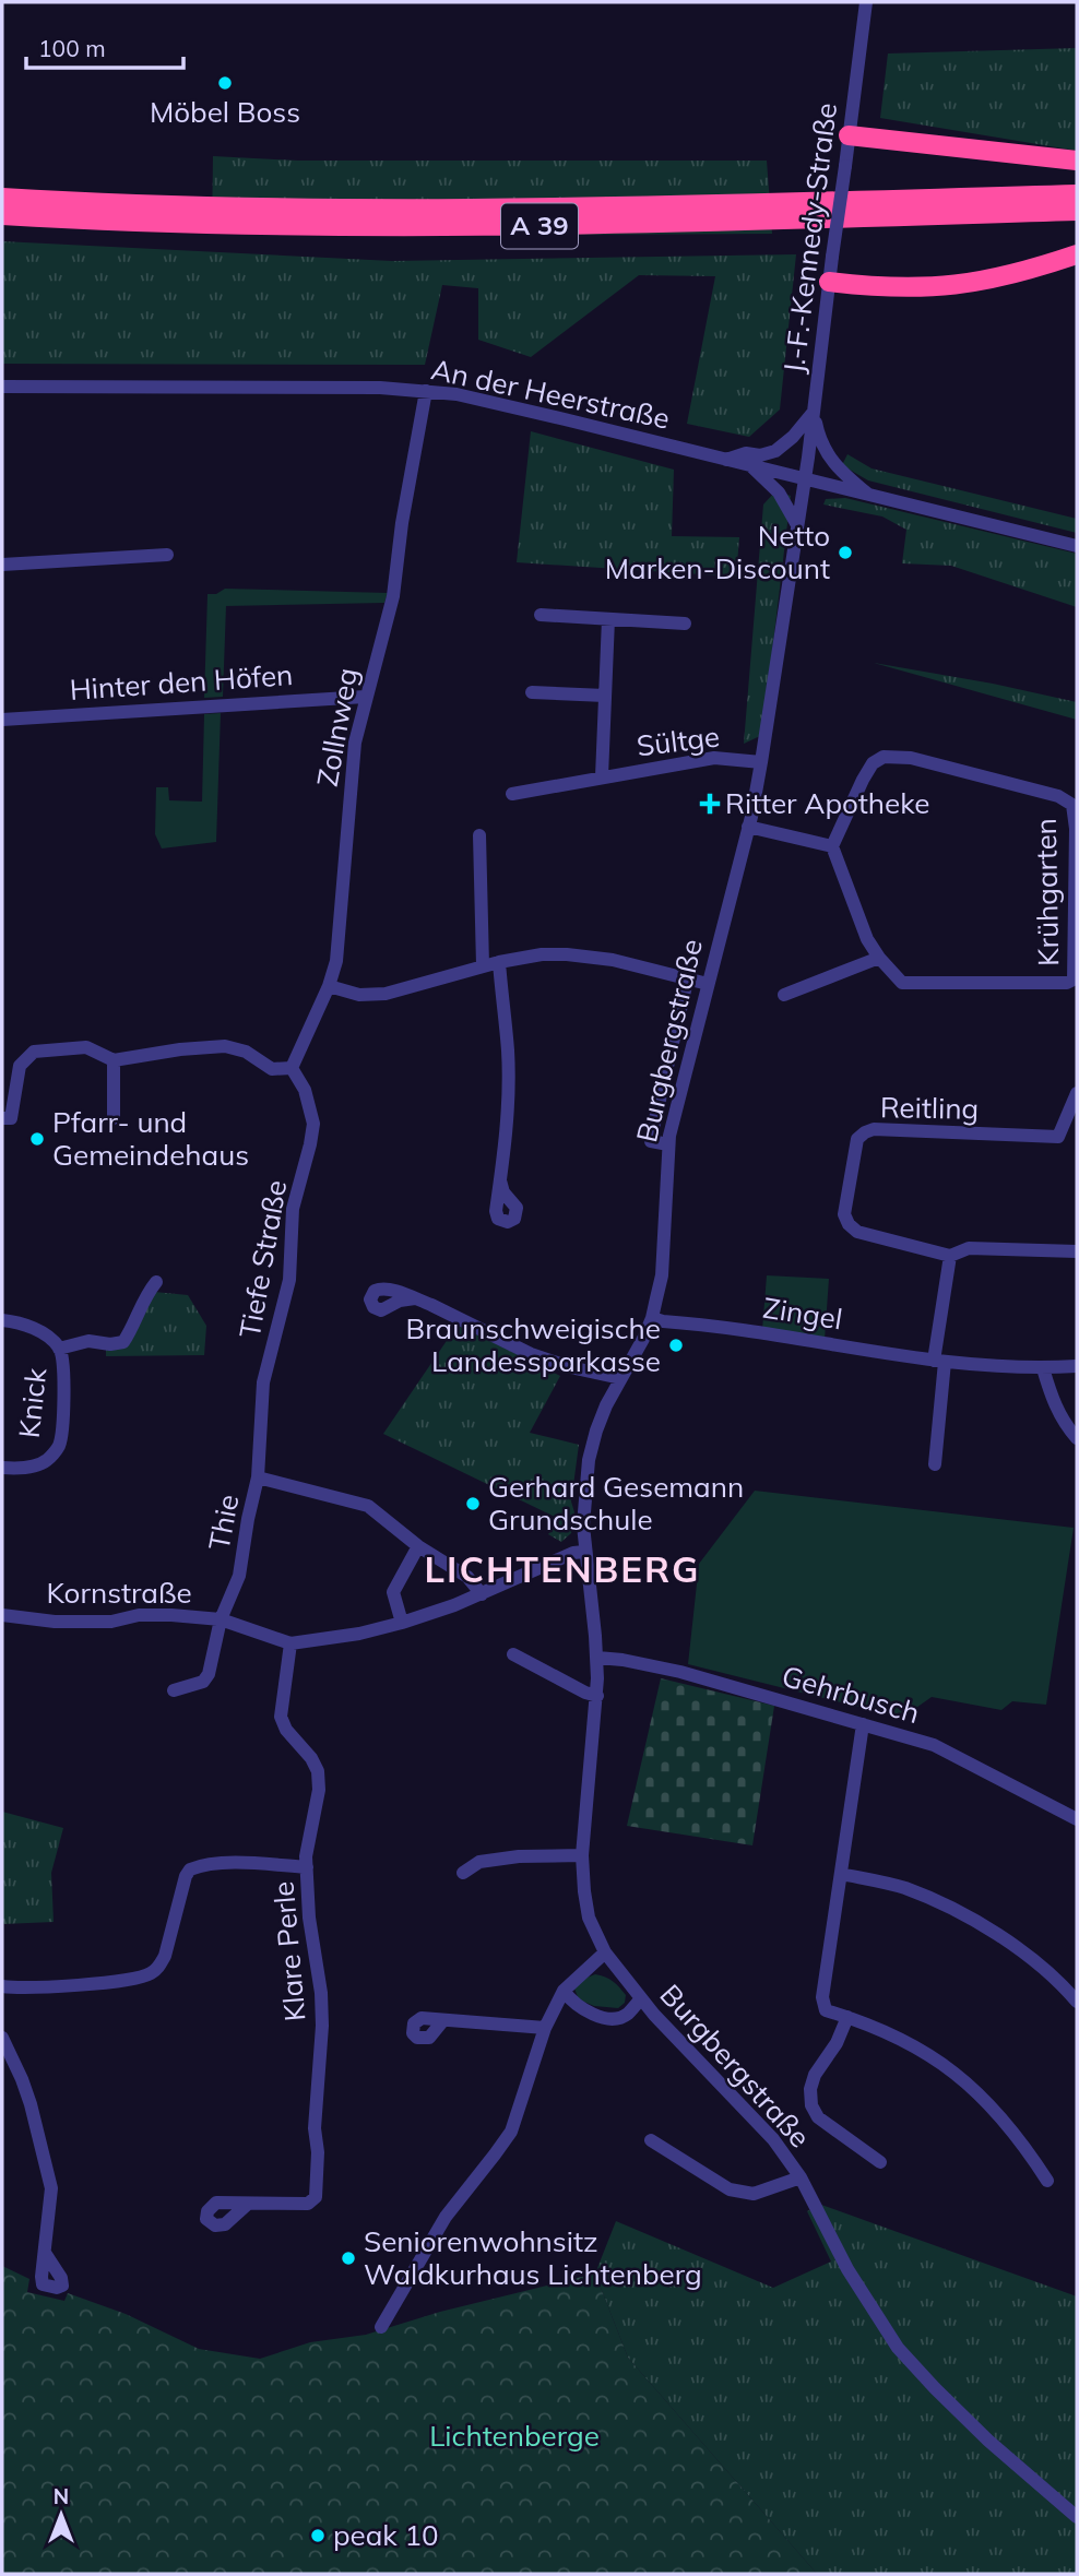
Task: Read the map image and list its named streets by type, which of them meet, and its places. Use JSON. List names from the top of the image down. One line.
{"streets":{"highway":["A 39"],"street":["J.-F.-Kennedy-Straße","An der Heerstraße","Hinter den Höfen","Zollnweg","Sültge","Krühgarten","Burgbergstraße","Reitling","Tiefe Straße","Zingel","Knick","Thie","Kornstraße","Gehrbusch","Klare Perle"]},"crossings":[["J.-F.-Kennedy-Straße","An der Heerstraße"],["J.-F.-Kennedy-Straße","Burgbergstraße"],["An der Heerstraße","Zollnweg"],["An der Heerstraße","Burgbergstraße"],["Hinter den Höfen","Zollnweg"],["Zollnweg","Tiefe Straße"],["Sültge","Burgbergstraße"],["Burgbergstraße","Zingel"],["Burgbergstraße","Kornstraße"],["Burgbergstraße","Gehrbusch"],["Tiefe Straße","Thie"],["Thie","Kornstraße"],["Kornstraße","Klare Perle"]],"districts":["LICHTENBERG"],"parks":["Lichtenberge"],"places":{"other":["Möbel Boss","Netto Marken-Discount","Pfarr- und Gemeindehaus","Braunschweigische Landessparkasse","Gerhard Gesemann Grundschule","Seniorenwohnsitz Waldkurhaus Lichtenberg","peak 10"],"health":["Ritter Apotheke"]},"scale_bar":"100 m","north":"top"}
